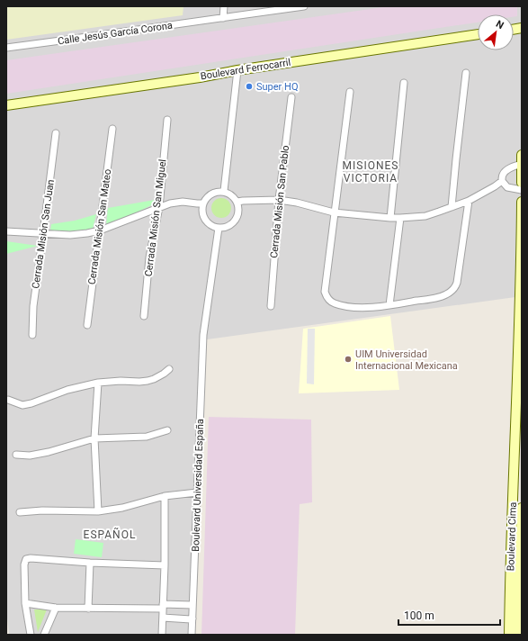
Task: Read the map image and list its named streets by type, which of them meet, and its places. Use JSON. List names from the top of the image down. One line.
{"streets":{"main road":["Boulevard Ferrocarril","Boulevard Cima"],"street":["Calle Jesús García Corona","Cerrada Misión San Pablo","Cerrada Misión San Miguel","Cerrada Misión San Mateo","Cerrada Misión San Juan","Boulevard Universidad España"]},"districts":["MISIONES VICTORIA","ESPAÑOL"],"places":["Super HQ","UIM Universidad Internacional Mexicana"],"scale_bar":"100 m","north":"top right"}
